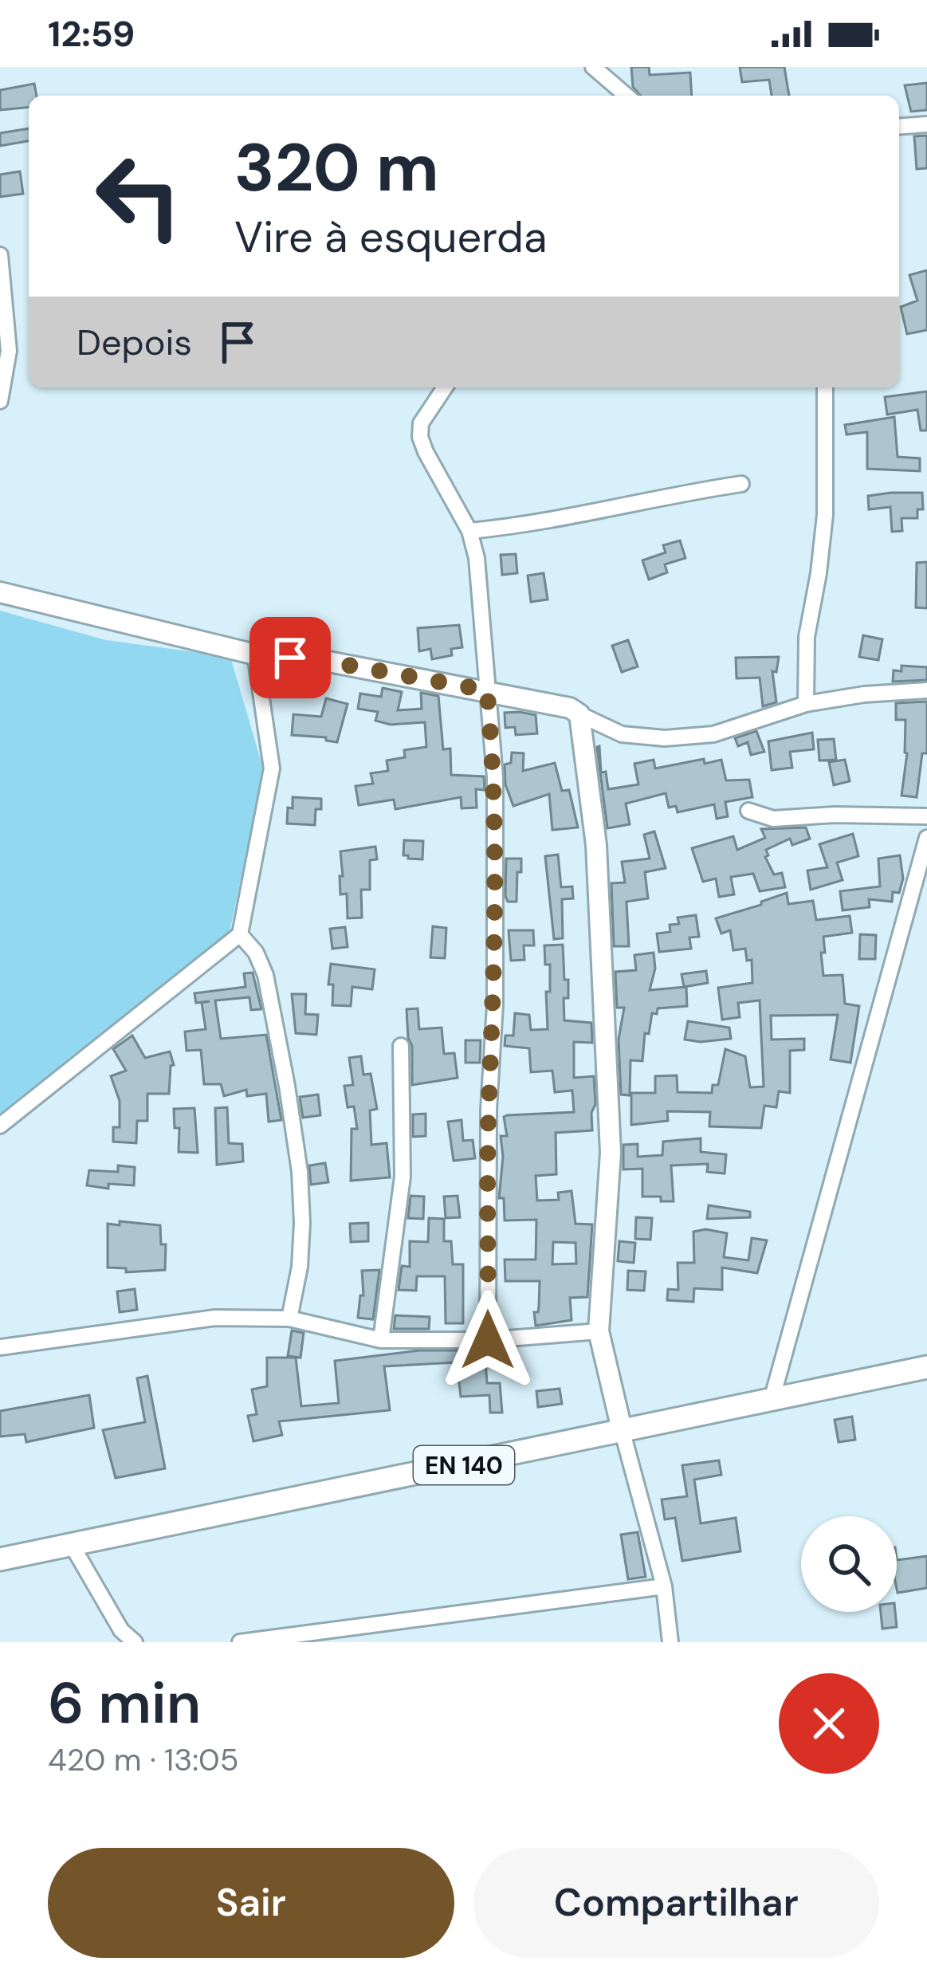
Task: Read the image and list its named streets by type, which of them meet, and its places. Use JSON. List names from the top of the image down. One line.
{"streets":{"main road":["EN 140"]},"page":{"status":"12:59","turn":["320 m","Vire à esquerda"],"then":"Depois","heading":["6 min","420 m · 13:05"],"buttons":["Sair","Compartilhar"]}}
